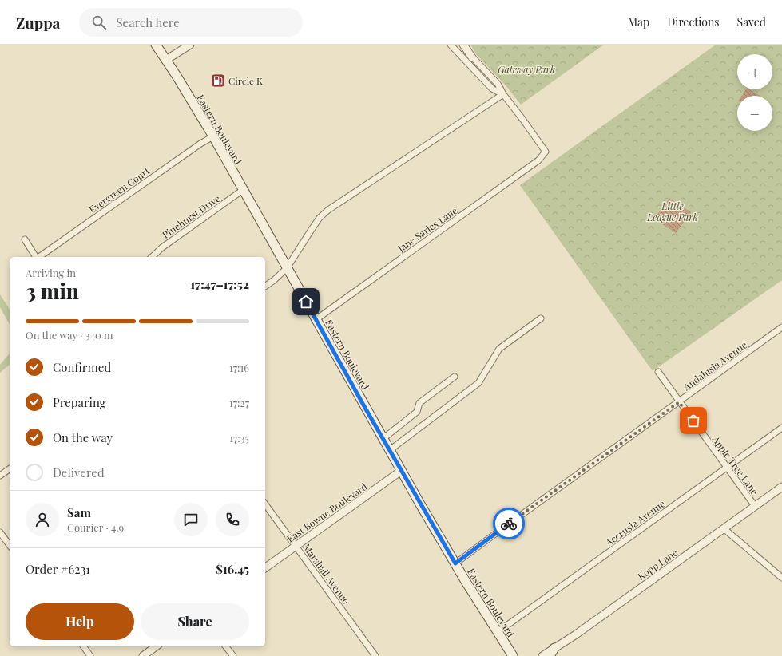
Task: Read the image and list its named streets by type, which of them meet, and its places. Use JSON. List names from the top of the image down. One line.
{"streets":{"main road":["Eastern Boulevard"],"street":["Evergreen Court","Pinehurst Drive","Jane Sarles Lane","Andalusia Avenue","Apple Tree Lane","East Bowne Boulevard","Accrusia Avenue","Kopp Lane","Marshall Avenue"]},"crossings":[["Eastern Boulevard","Evergreen Court"],["Eastern Boulevard","Pinehurst Drive"],["Eastern Boulevard","Jane Sarles Lane"],["Eastern Boulevard","Andalusia Avenue"],["Eastern Boulevard","East Bowne Boulevard"],["Eastern Boulevard","Accrusia Avenue"],["Andalusia Avenue","Apple Tree Lane"],["Apple Tree Lane","Accrusia Avenue"],["Apple Tree Lane","Kopp Lane"],["East Bowne Boulevard","Marshall Avenue"]],"parks":["Gateway Park","Little League Park"],"places":{"fuel station":["Circle K"]},"page":{"header":"Zuppa","search":"Search here","nav":["Map","Directions","Saved"],"map_buttons":["+","−"],"heading":["3 min","Arriving in","17:47–17:52"],"panel":["Sam","Courier · 4.9","Order #6231","$16.45"],"bar":"On the way · 340 m","list":[["Confirmed","17:16"],["Preparing","17:27"],["On the way","17:35"],"Delivered"],"buttons":["Help","Share"]}}
